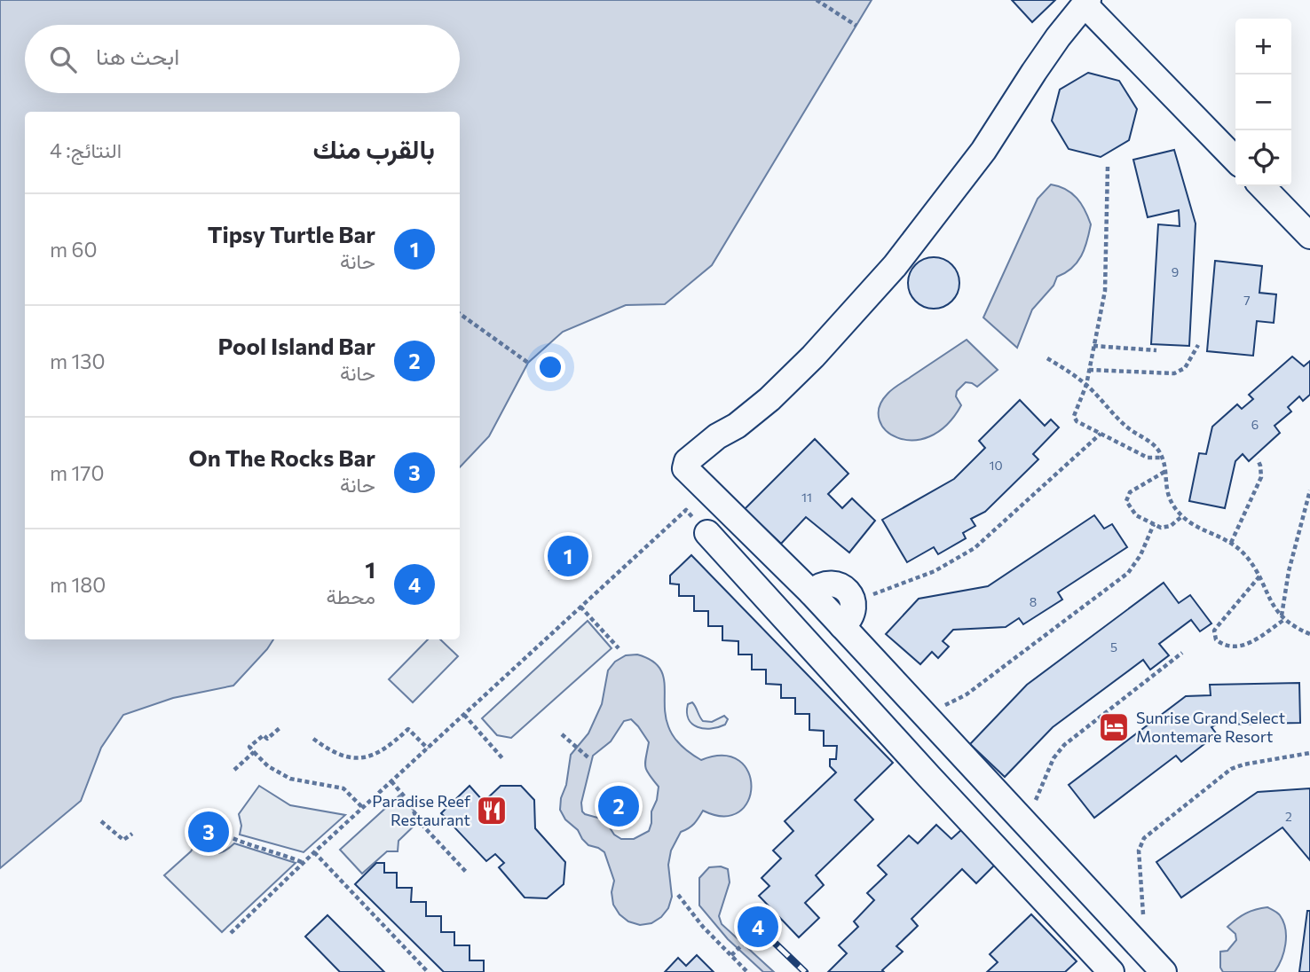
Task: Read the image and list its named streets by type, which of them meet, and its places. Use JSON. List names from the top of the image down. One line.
{"places":{"hotel":["Sunrise Grand Select Montemare Resort"],"restaurant":["Paradise Reef Restaurant"]},"house_numbers":["9","7","6","10","11","8","5","2"],"page":{"map_buttons":["+","−"],"search":"ابحث هنا","heading":["بالقرب منك","النتائج: 4"],"list":[{"mark":"1","name":"Tipsy Turtle Bar","note":"حانة","value":"60 m"},{"mark":"2","name":"Pool Island Bar","note":"حانة","value":"130 m"},{"mark":"3","name":"On The Rocks Bar","note":"حانة","value":"170 m"},{"mark":"4","name":"1","note":"محطة","value":"180 m"}],"pins":["1","2","3","4"]}}
